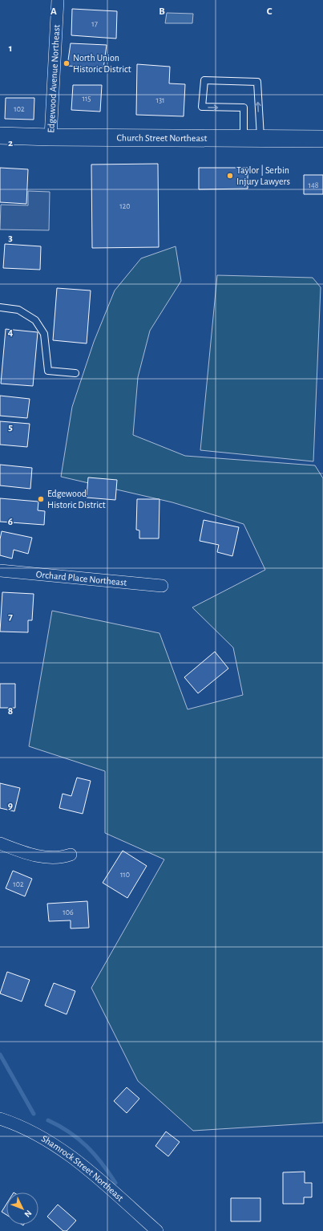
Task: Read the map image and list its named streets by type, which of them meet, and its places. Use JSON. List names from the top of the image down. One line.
{"streets":{"main road":["Church Street Northeast"],"street":["Edgewood Avenue Northeast","Orchard Place Northeast","Shamrock Street Northeast"]},"crossings":[["Edgewood Avenue Northeast","Church Street Northeast"]],"places":["North Union Historic District","Taylor | Serbin Injury Lawyers","Edgewood Historic District"],"house_numbers":["17","115","131","102","148","120","110","102","106"],"north":"bottom right","grid":{"columns":["A","B","C"],"rows":["1","2","3","4","5","6","7","8","9"]}}
